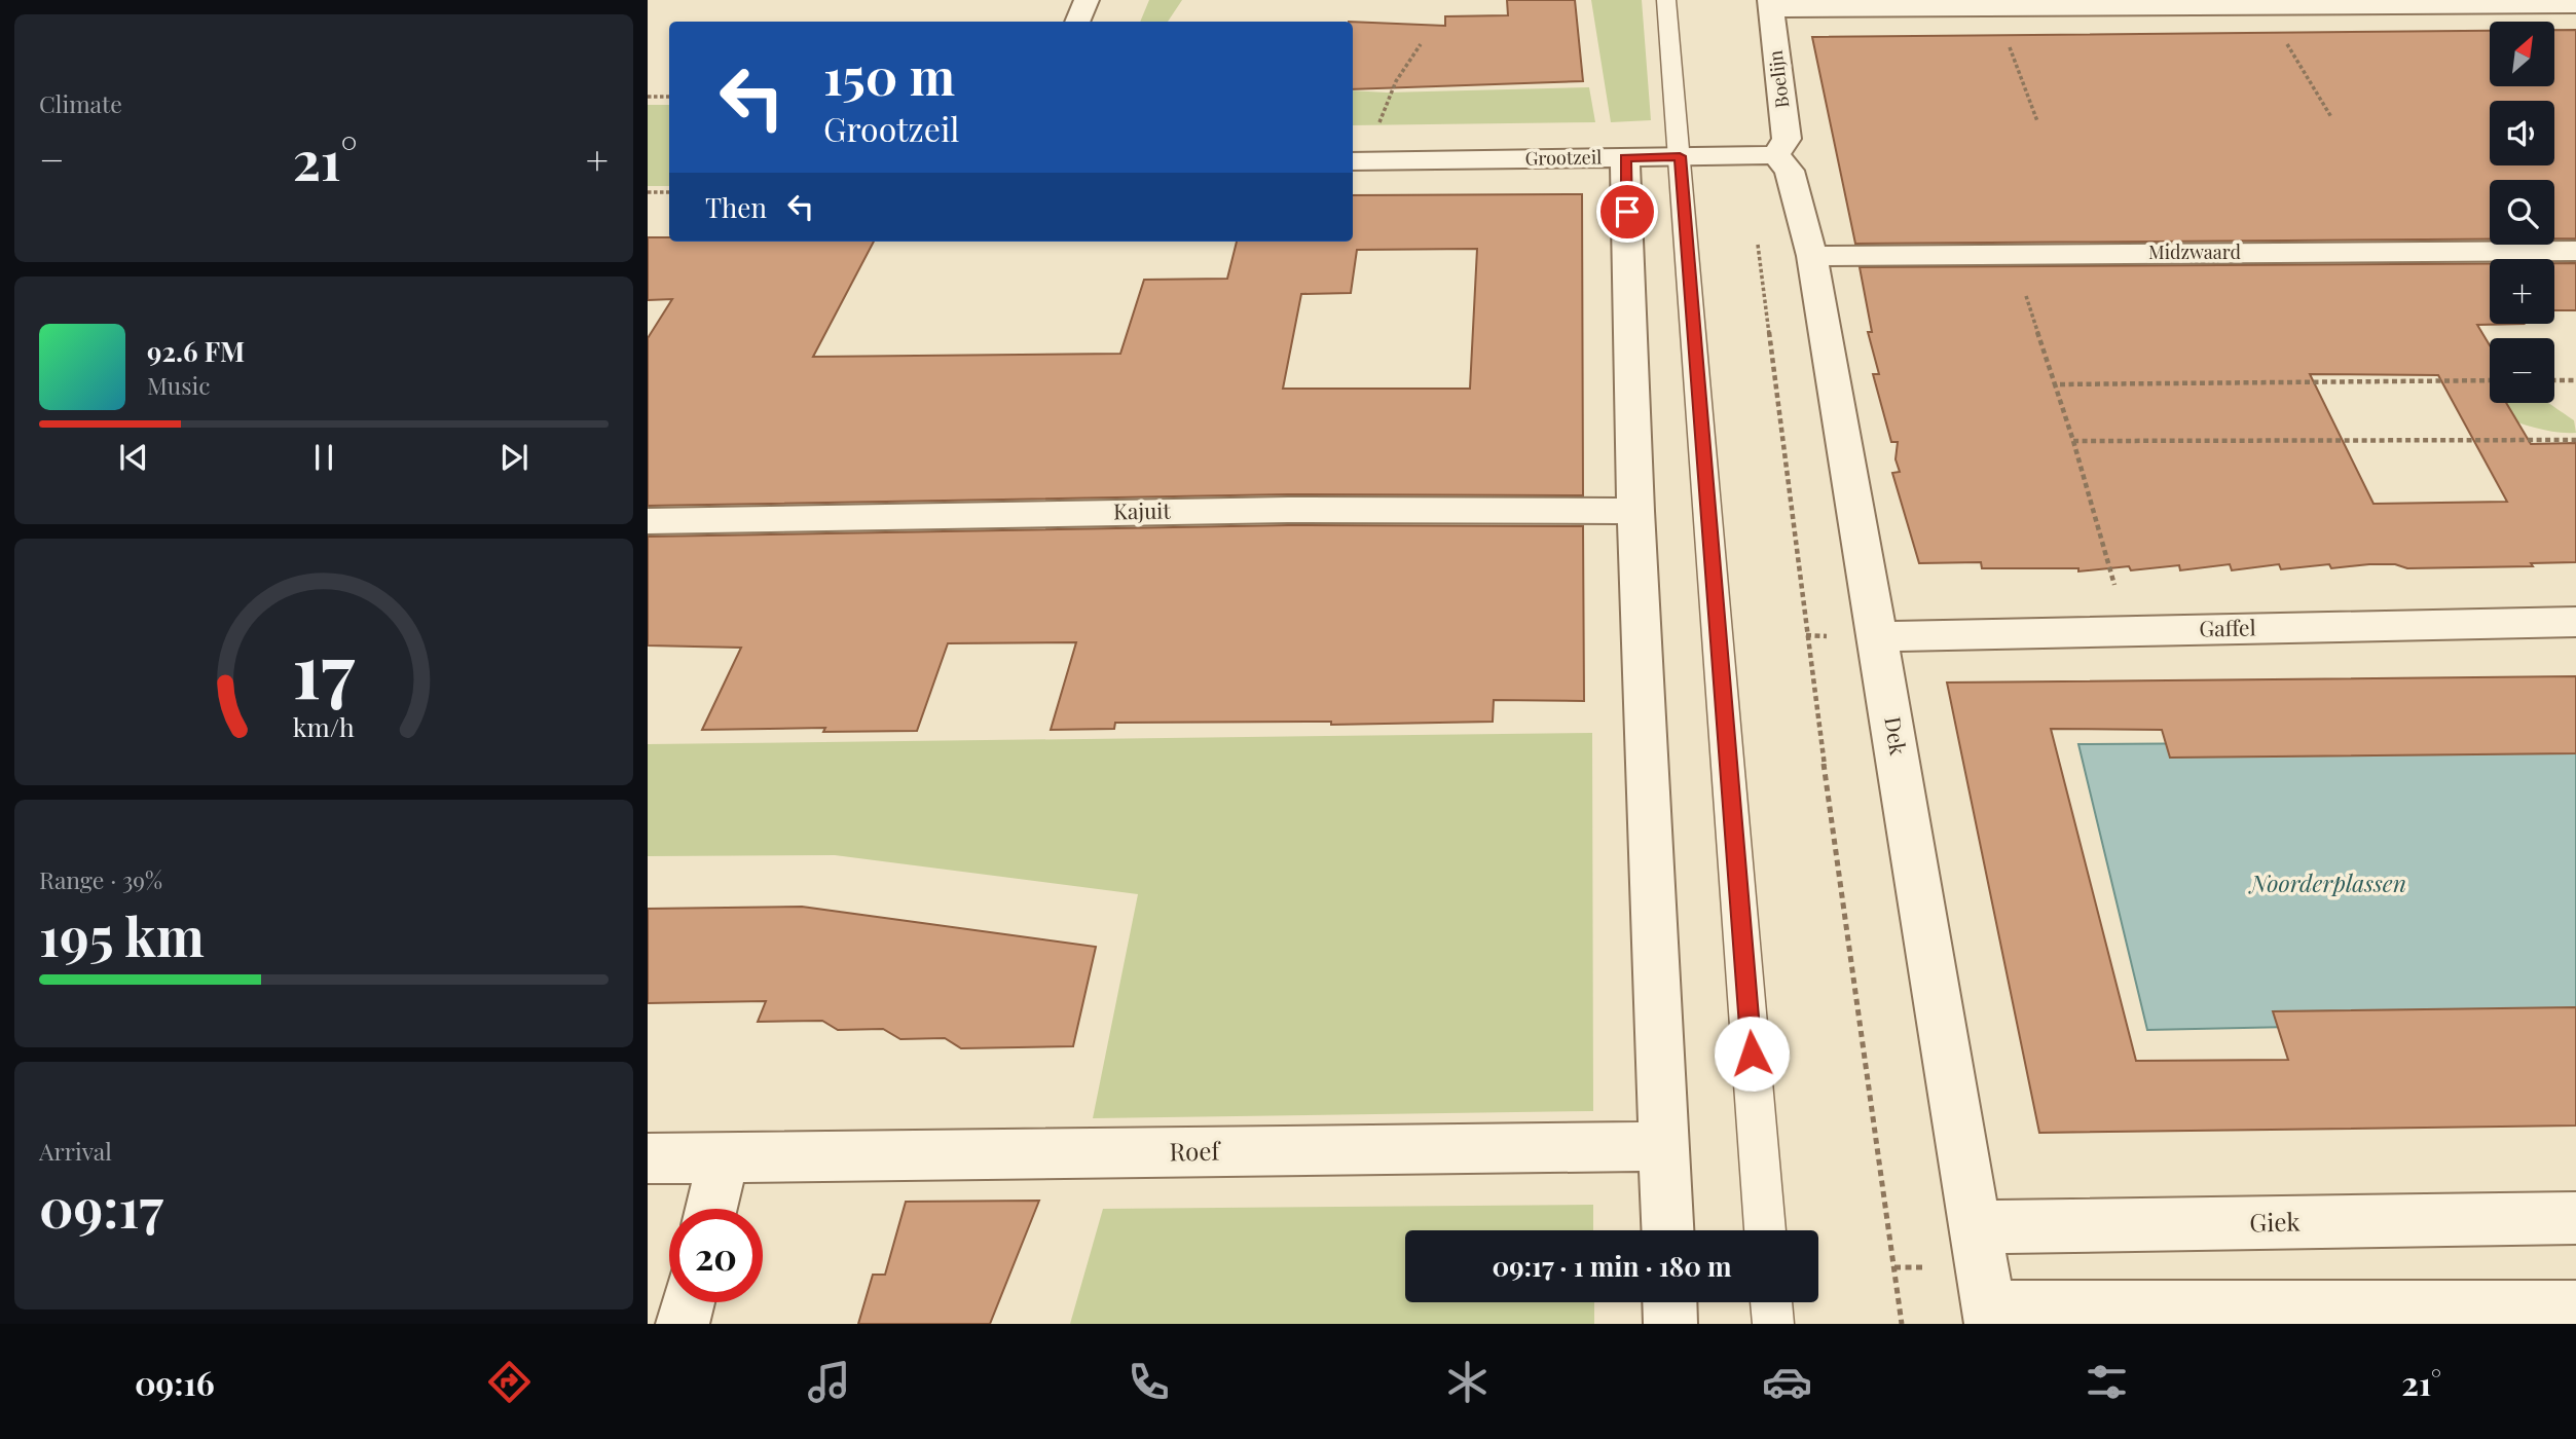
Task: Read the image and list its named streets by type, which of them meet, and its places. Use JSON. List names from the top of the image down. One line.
{"streets":{"street":["Boelijn","Grootzeil","Midzwaard","Kajuit","Gaffel","Dek","Roef","Giek"]},"crossings":[["Boelijn","Grootzeil"],["Boelijn","Dek"],["Grootzeil","Dek"],["Midzwaard","Dek"],["Gaffel","Dek"],["Dek","Giek"]],"water":["Noorderplassen"],"north":"top right","page":{"tile":["Climate",["Range · 39%","195 km"],["Arrival","09:17"]],"map_buttons":["+","−"],"turn":["150 m","Grootzeil"],"heat":["−","21°","+"],"then":"Then","song":["92.6 FM","Music"],"limit":"20","trip":"09:17 · 1 min · 180 m","tabs":["09:16","21°"],"gauge":["17","km/h"]}}
